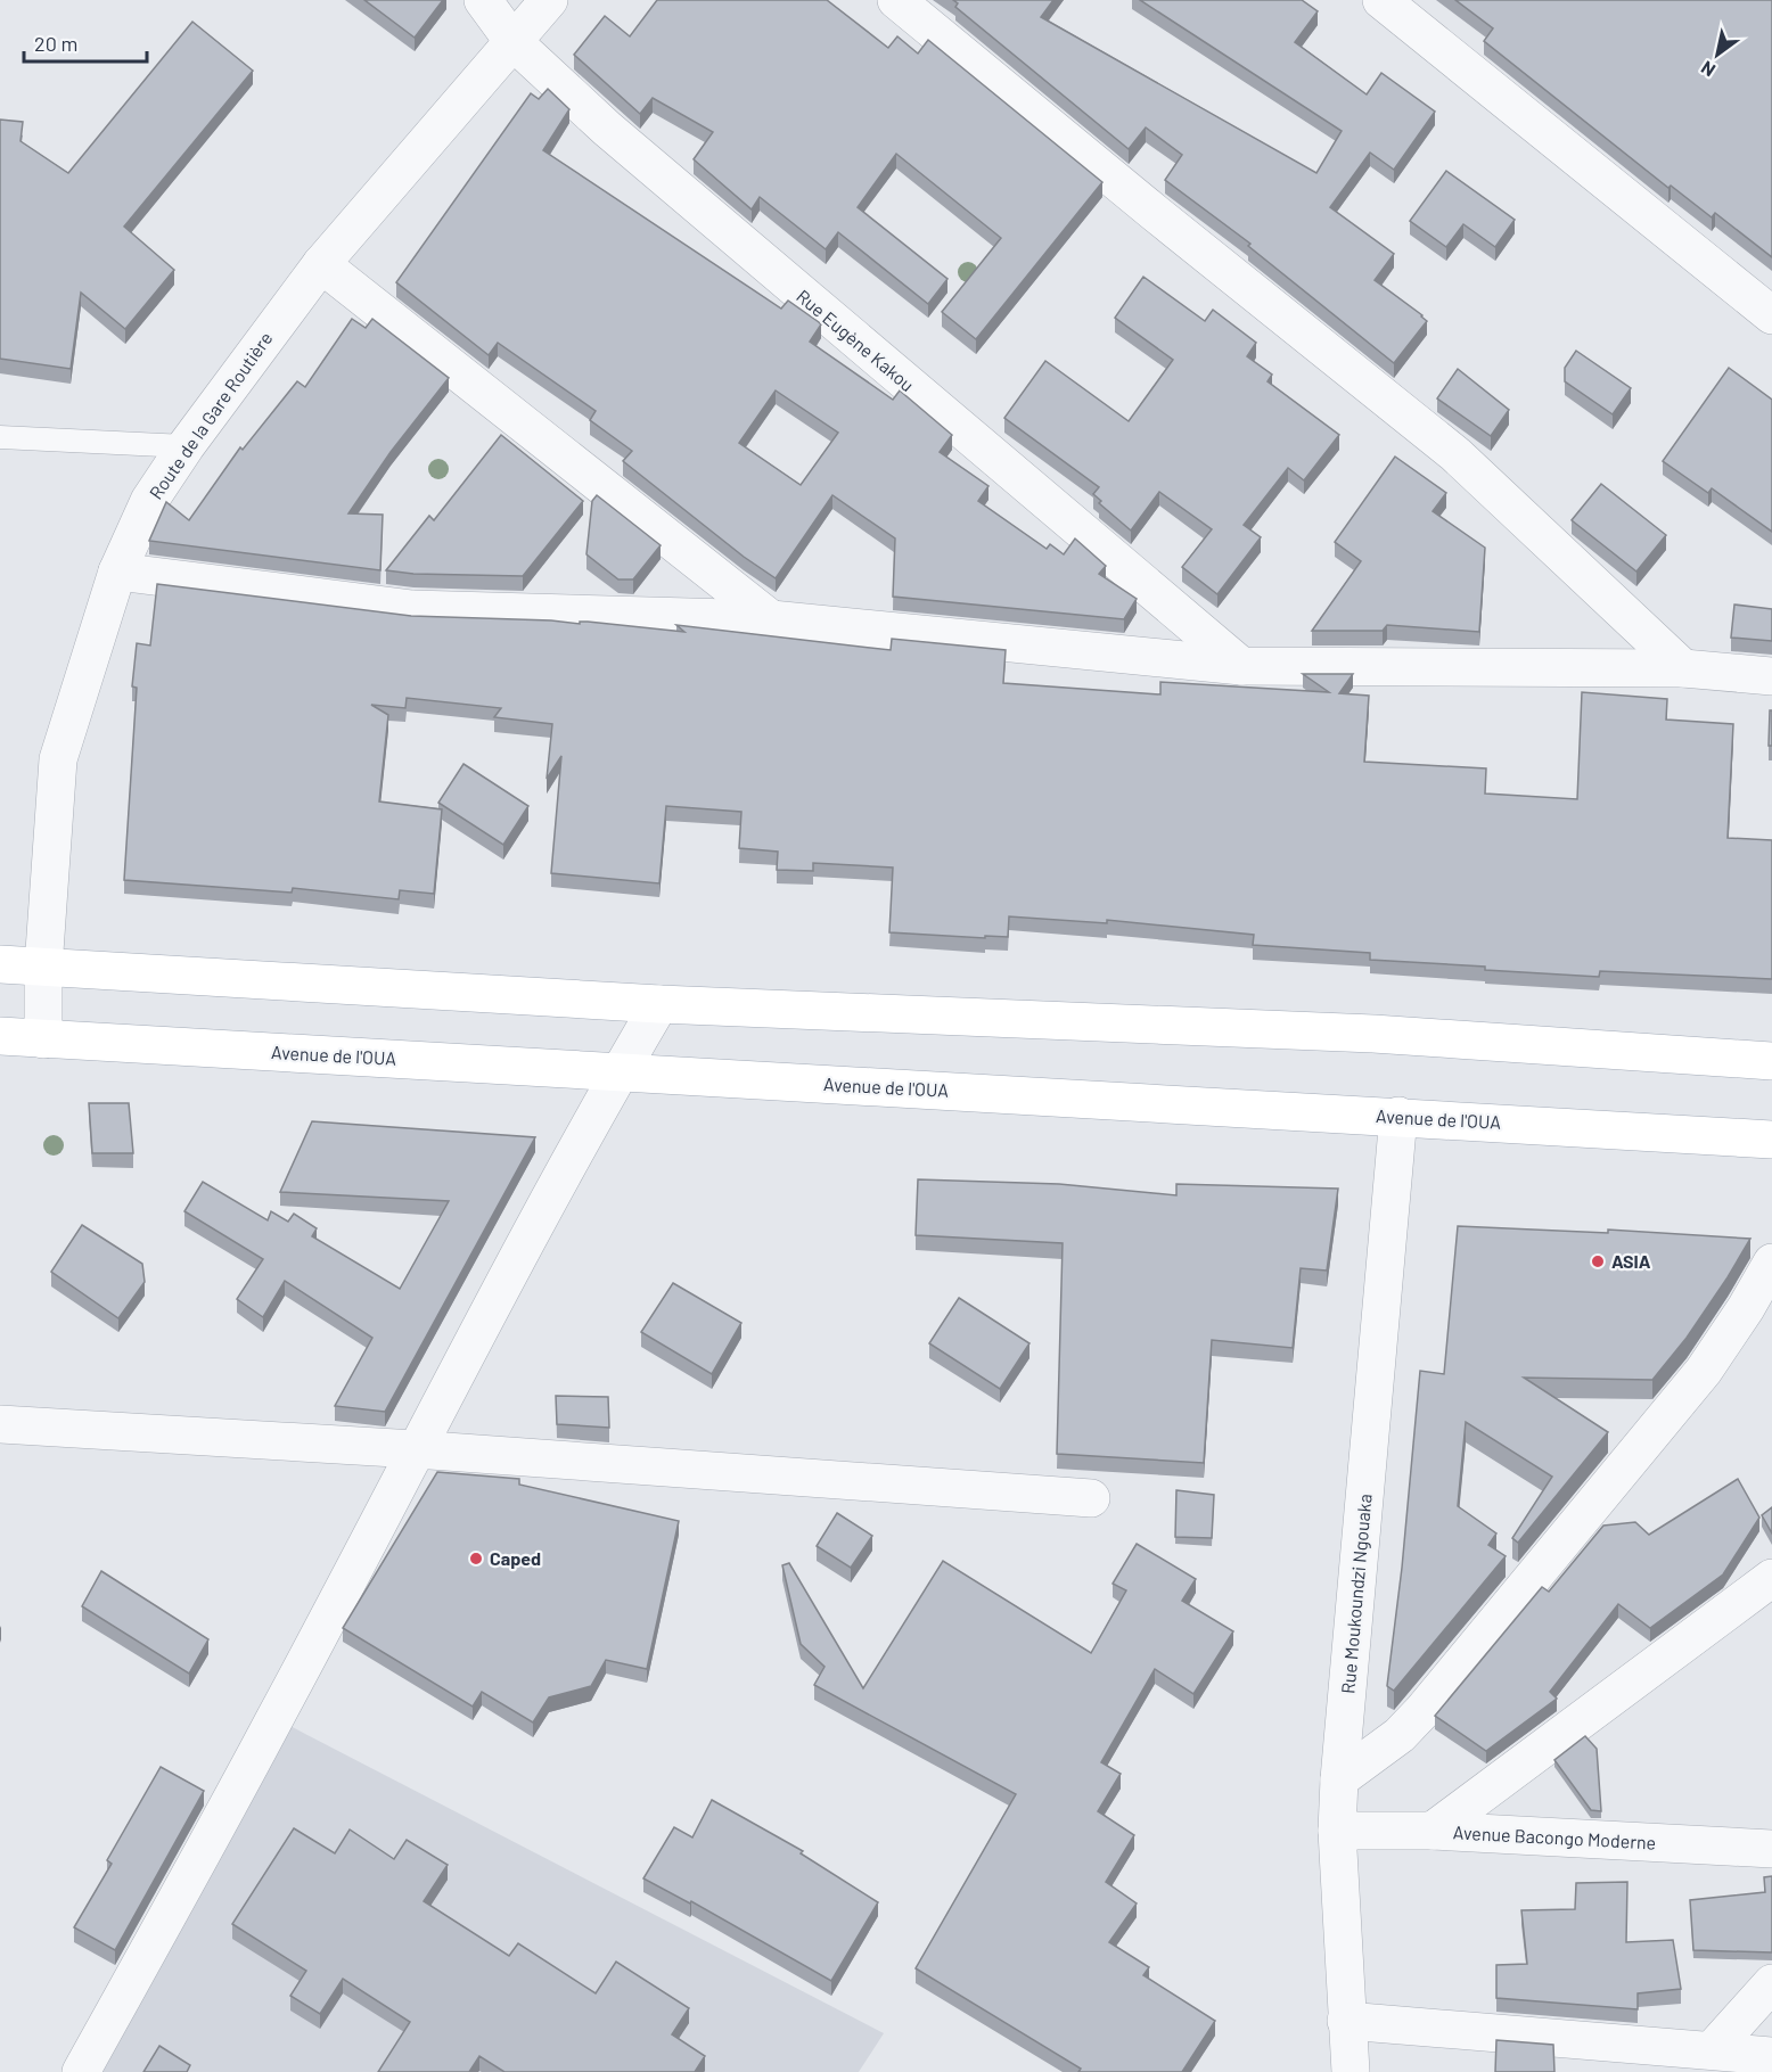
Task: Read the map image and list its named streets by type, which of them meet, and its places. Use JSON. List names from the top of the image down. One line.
{"streets":{"main road":["Avenue de l'OUA"],"street":["Rue Eugène Kakou","Route de la Gare Routière","Rue Moukoundzi Ngouaka","Avenue Bacongo Moderne"]},"crossings":[["Rue Eugène Kakou","Route de la Gare Routière"],["Route de la Gare Routière","Avenue de l'OUA"],["Avenue de l'OUA","Rue Moukoundzi Ngouaka"],["Rue Moukoundzi Ngouaka","Avenue Bacongo Moderne"]],"places":["ASIA","Caped"],"scale_bar":"20 m","north":"bottom left"}
